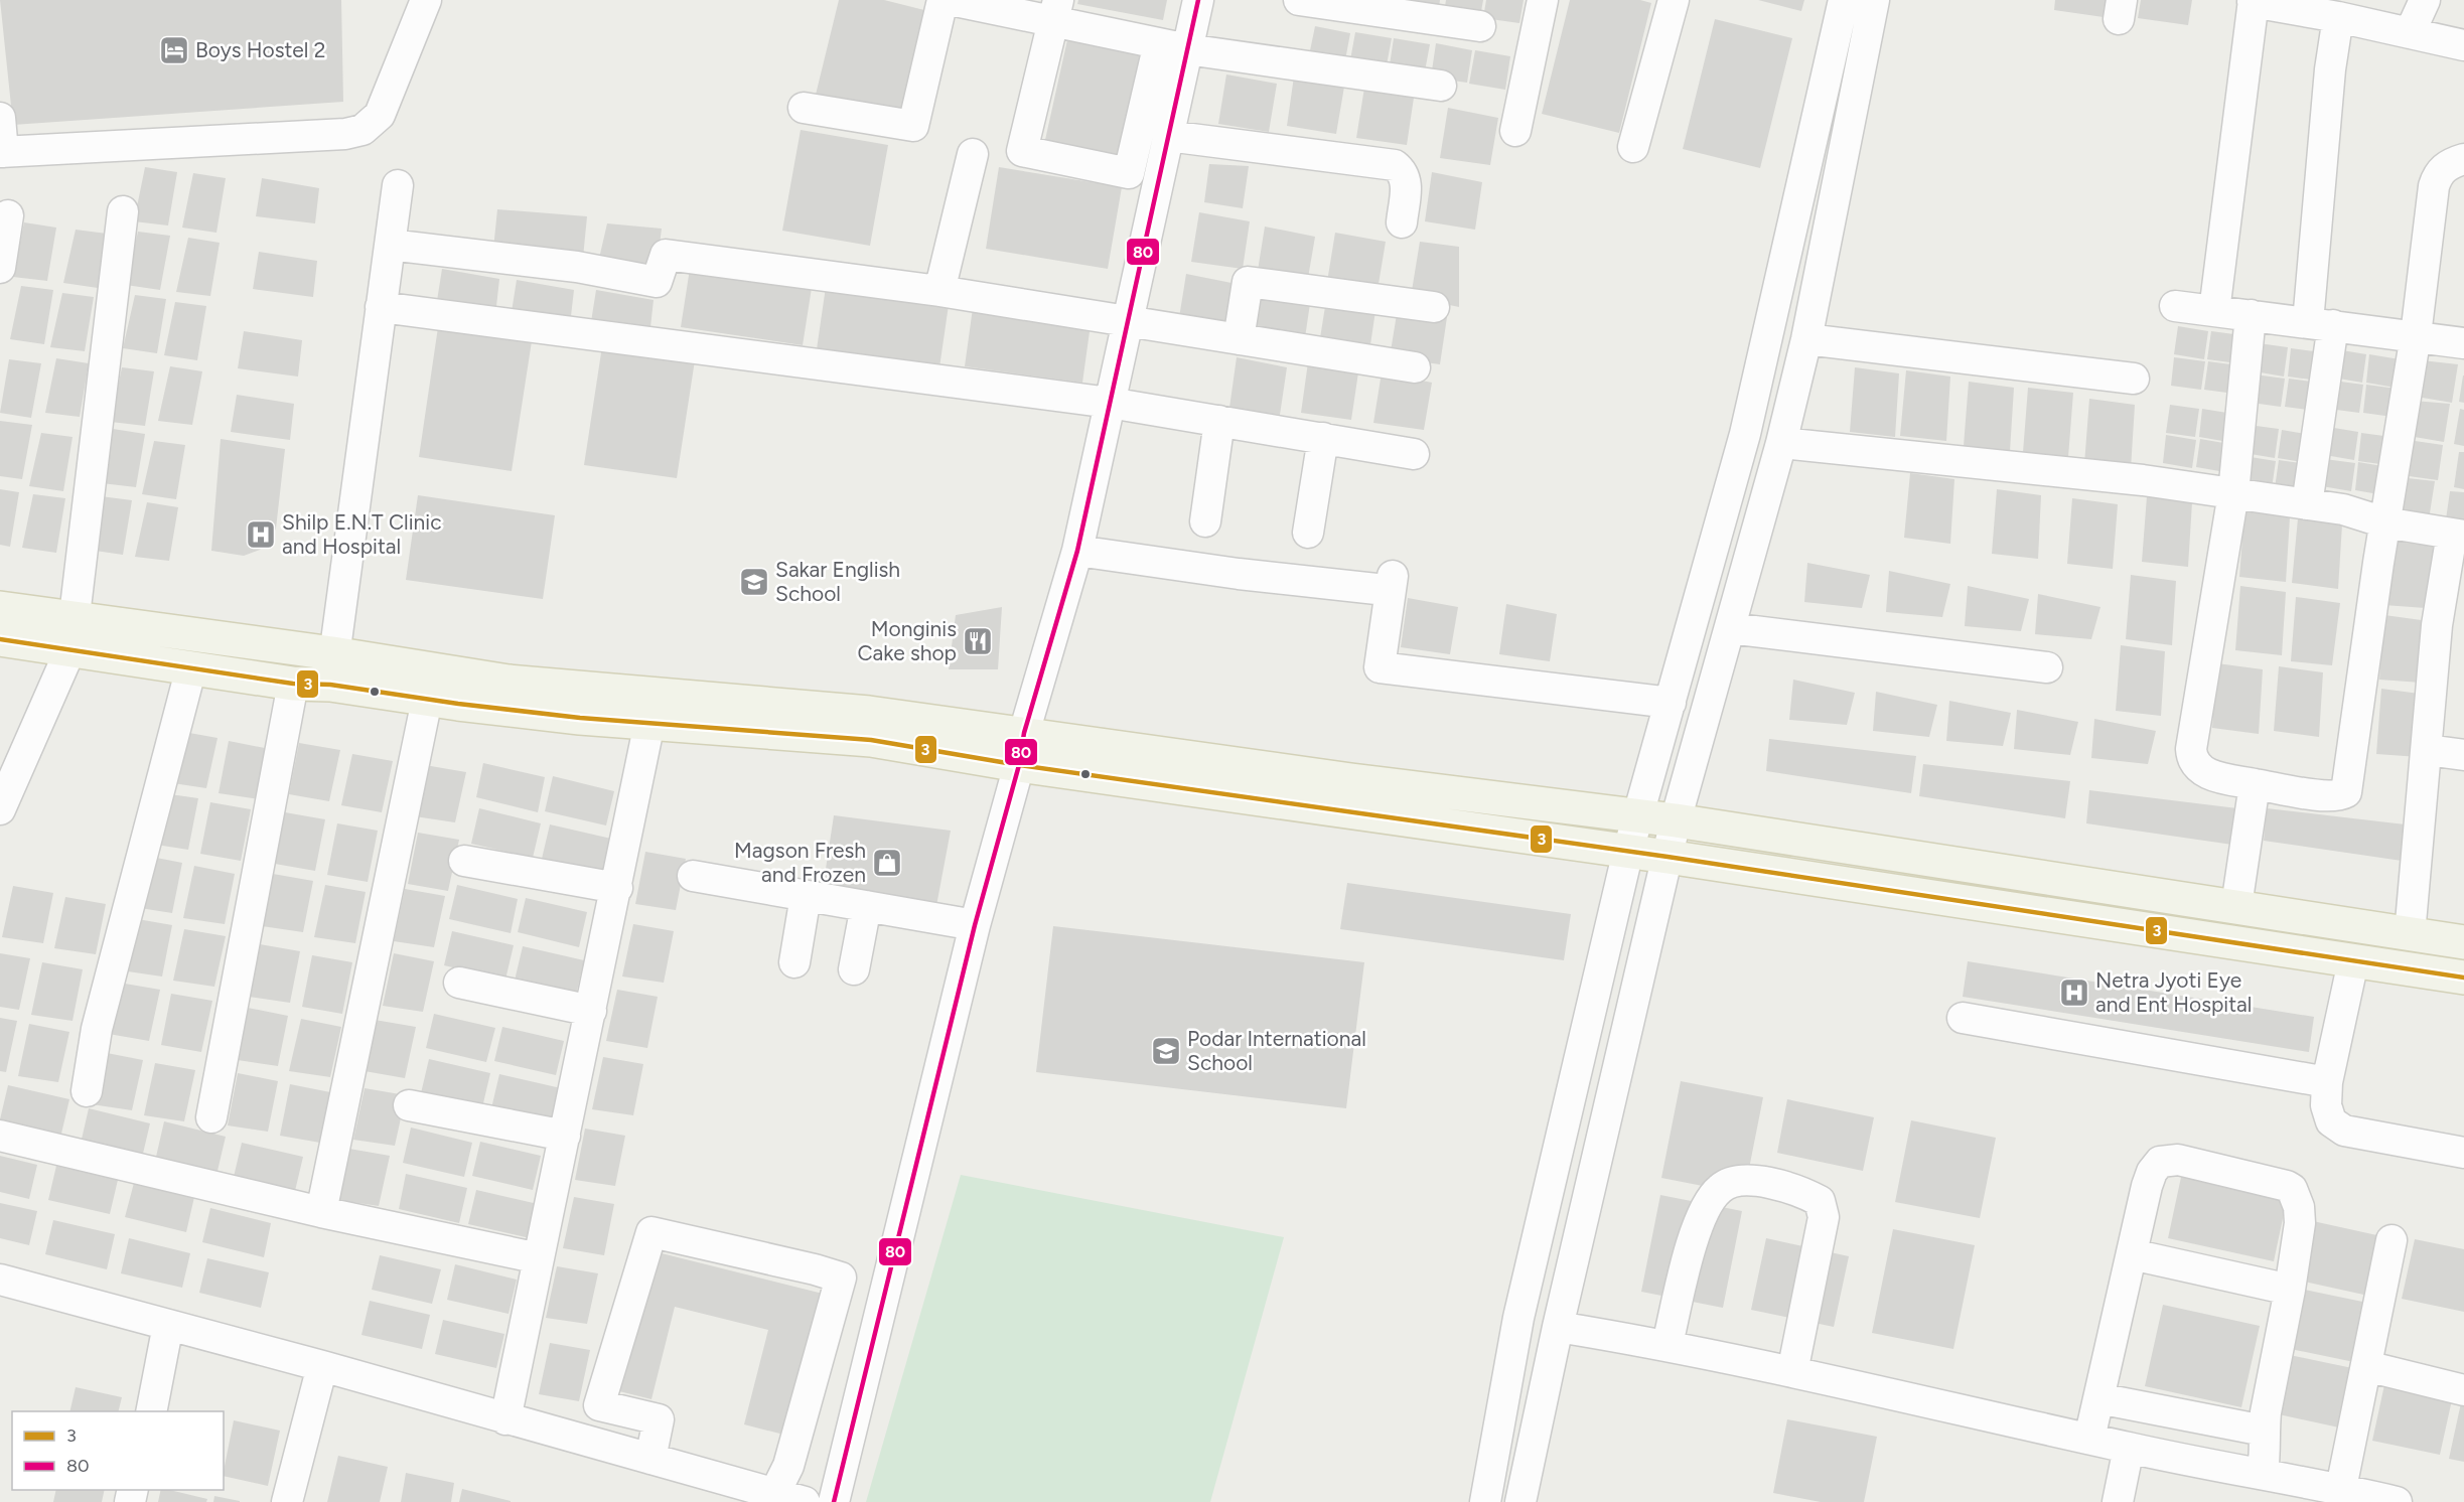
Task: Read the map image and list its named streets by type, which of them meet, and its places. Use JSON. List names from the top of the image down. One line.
{"places":{"hotel":["Boys Hostel 2"],"hospital":["Shilp E.N.T Clinic and Hospital","Netra Jyoti Eye and Ent Hospital"],"school or university":["Sakar English School","Podar International School"],"restaurant":["Monginis Cake shop"],"shop":["Magson Fresh and Frozen"]},"lines":["transit line 80","transit line 3"],"legend":["3","80"]}
